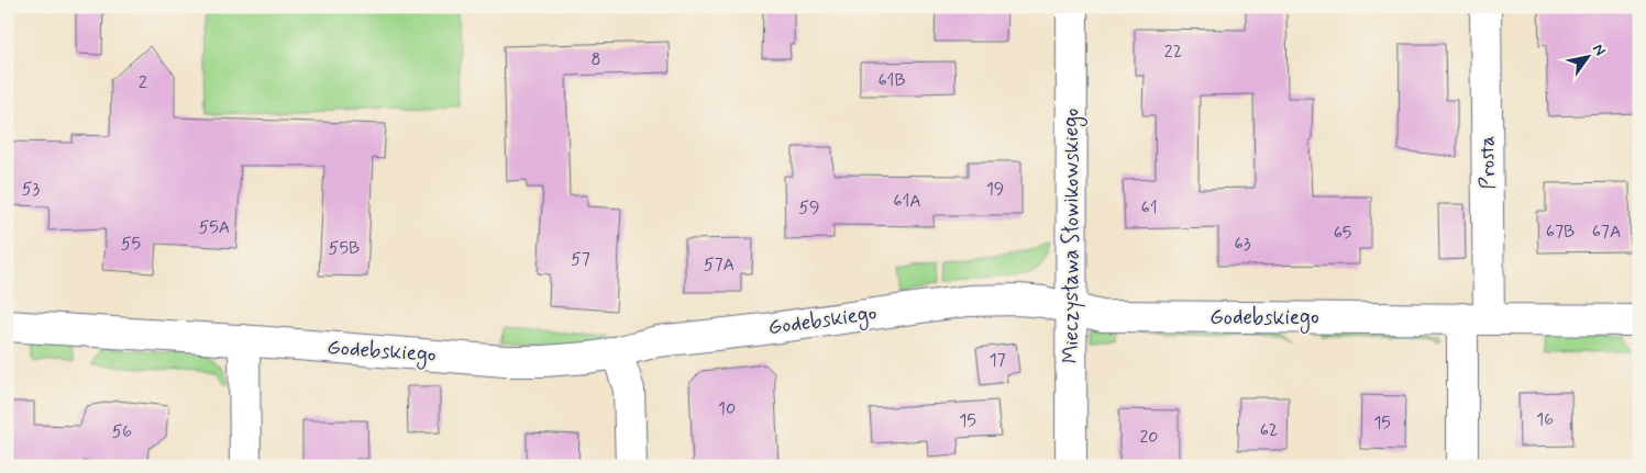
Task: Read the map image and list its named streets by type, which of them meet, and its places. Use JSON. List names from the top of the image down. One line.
{"streets":{"street":["Prosta","Mieczysława Słowikowskiego","Godebskiego"]},"crossings":[["Prosta","Godebskiego"],["Mieczysława Słowikowskiego","Godebskiego"]],"house_numbers":["22","8","61B","2","53","19","61A","59","61","55A","67B","67A","65","55","63","55B","57","57A","17","10","16","15","15","62","56","20"],"north":"top right"}
